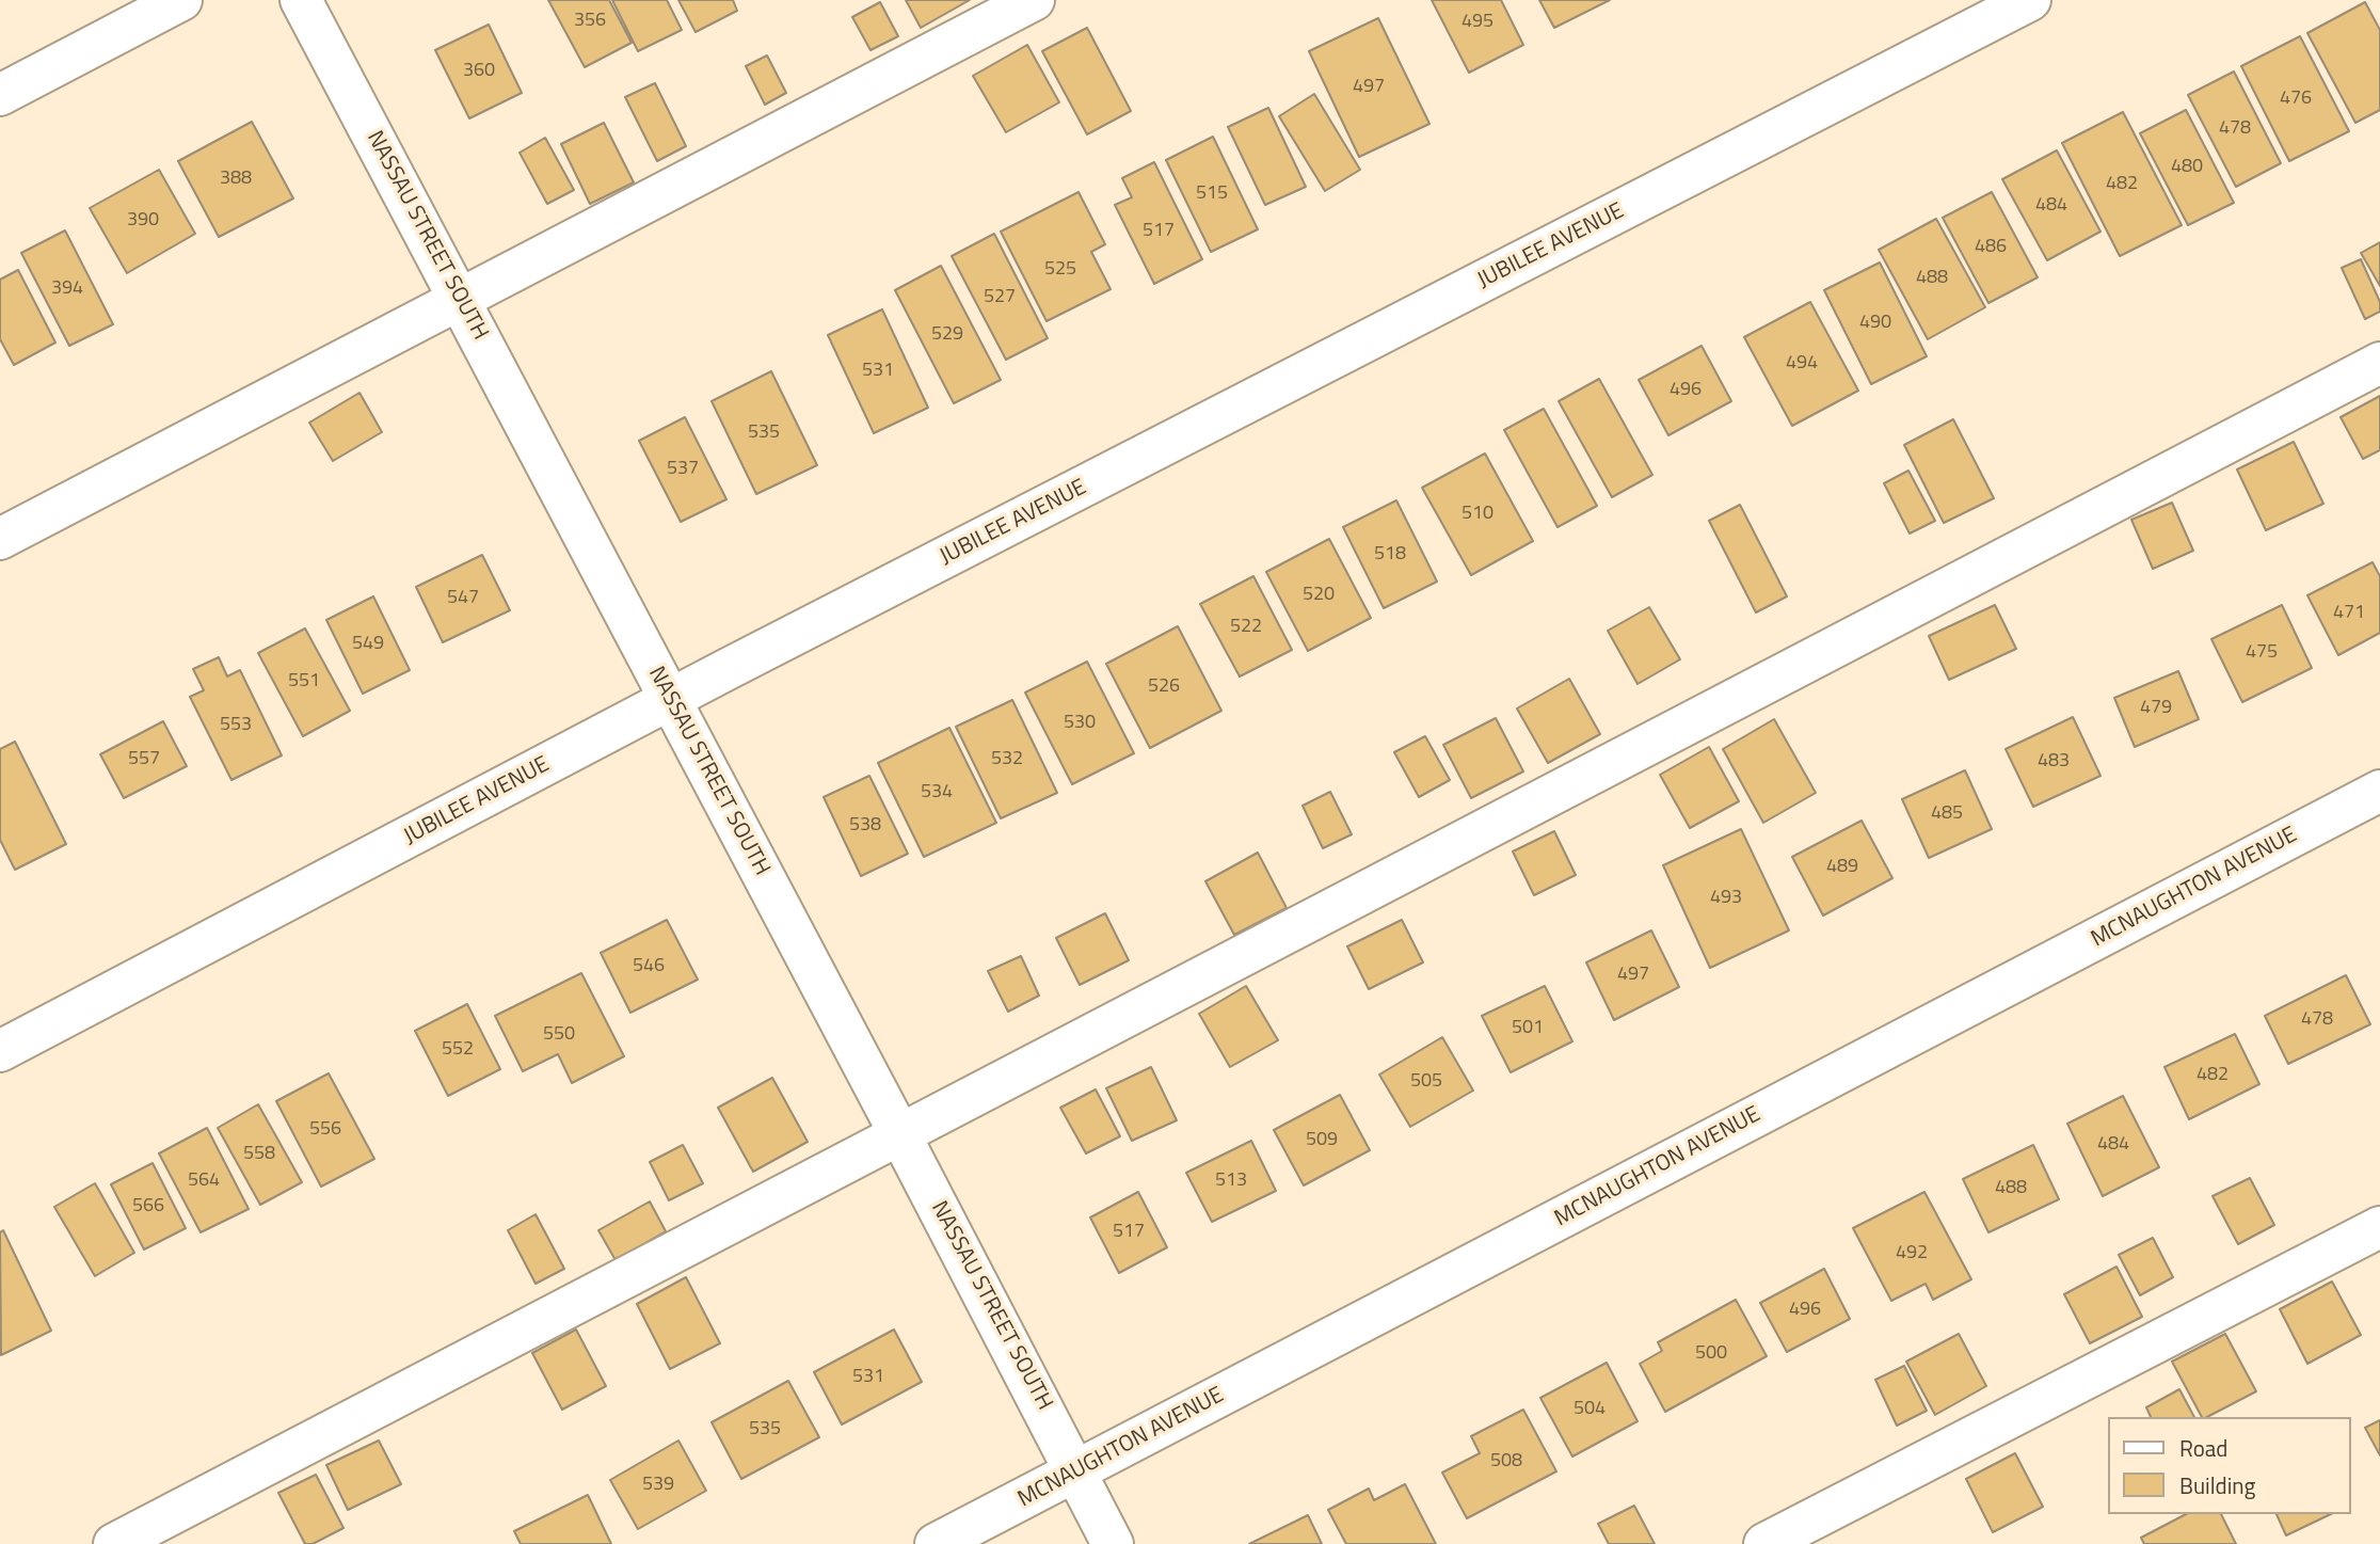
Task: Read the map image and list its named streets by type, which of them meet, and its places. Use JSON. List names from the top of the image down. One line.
{"streets":{"street":["NASSAU STREET SOUTH","JUBILEE AVENUE","MCNAUGHTON AVENUE"]},"crossings":[["NASSAU STREET SOUTH","JUBILEE AVENUE"],["NASSAU STREET SOUTH","MCNAUGHTON AVENUE"]],"house_numbers":["356","495","360","497","476","478","480","388","482","515","484","390","517","486","525","488","394","527","490","529","494","531","496","535","537","510","518","520","547","471","522","549","475","551","526","479","530","553","557","532","483","534","485","538","489","493","546","497","478","501","550","552","482","505","556","509","484","558","564","513","488","566","517","492","496","500","531","504","535","508","539"],"legend":["Road","Building"]}
